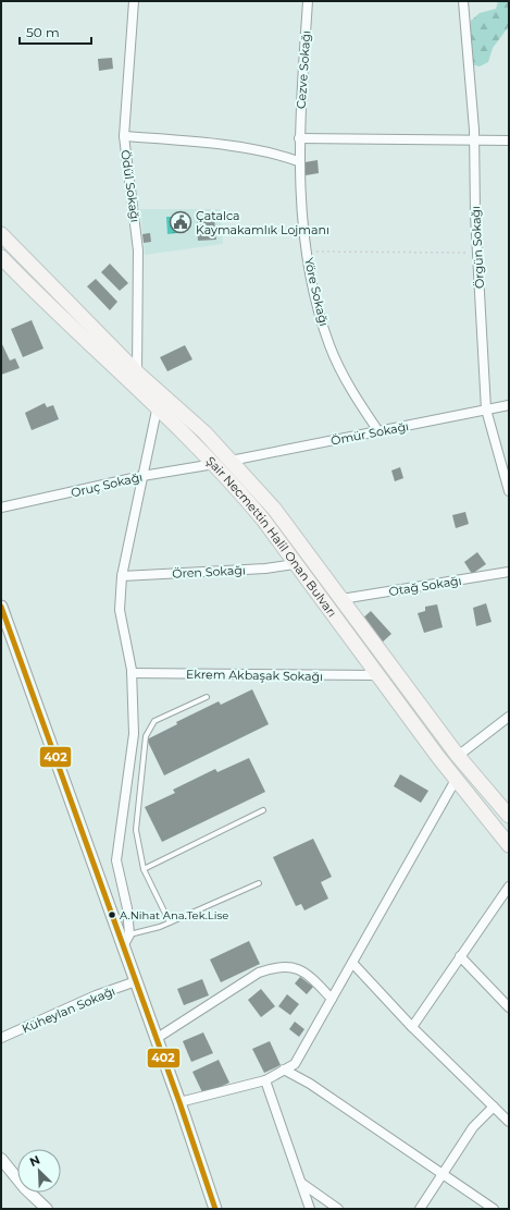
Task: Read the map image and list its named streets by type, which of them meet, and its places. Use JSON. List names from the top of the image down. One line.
{"streets":{"main road":["Şair Necmettin Halil Onan Bulvarı"],"street":["Cezve Sokağı","Ödül Sokağı","Örgün Sokağı","Yöre Sokağı","Ömür Sokağı","Oruç Sokağı","Ören Sokağı","Otağ Sokağı","Ekrem Akbaşak Sokağı","Küheylan Sokağı"]},"crossings":[["Cezve Sokağı","Yöre Sokağı"],["Ödül Sokağı","Şair Necmettin Halil Onan Bulvarı"],["Örgün Sokağı","Ömür Sokağı"],["Yöre Sokağı","Ömür Sokağı"],["Ömür Sokağı","Şair Necmettin Halil Onan Bulvarı"],["Oruç Sokağı","Şair Necmettin Halil Onan Bulvarı"],["Şair Necmettin Halil Onan Bulvarı","Ören Sokağı"],["Şair Necmettin Halil Onan Bulvarı","Otağ Sokağı"],["Şair Necmettin Halil Onan Bulvarı","Ekrem Akbaşak Sokağı"]],"places":{"public building":["Çatalca Kaymakamlık Lojmanı"],"other":["A.Nihat Ana.Tek.Lise"]},"lines":["transit line 402"],"scale_bar":"50 m","north":"top left"}
